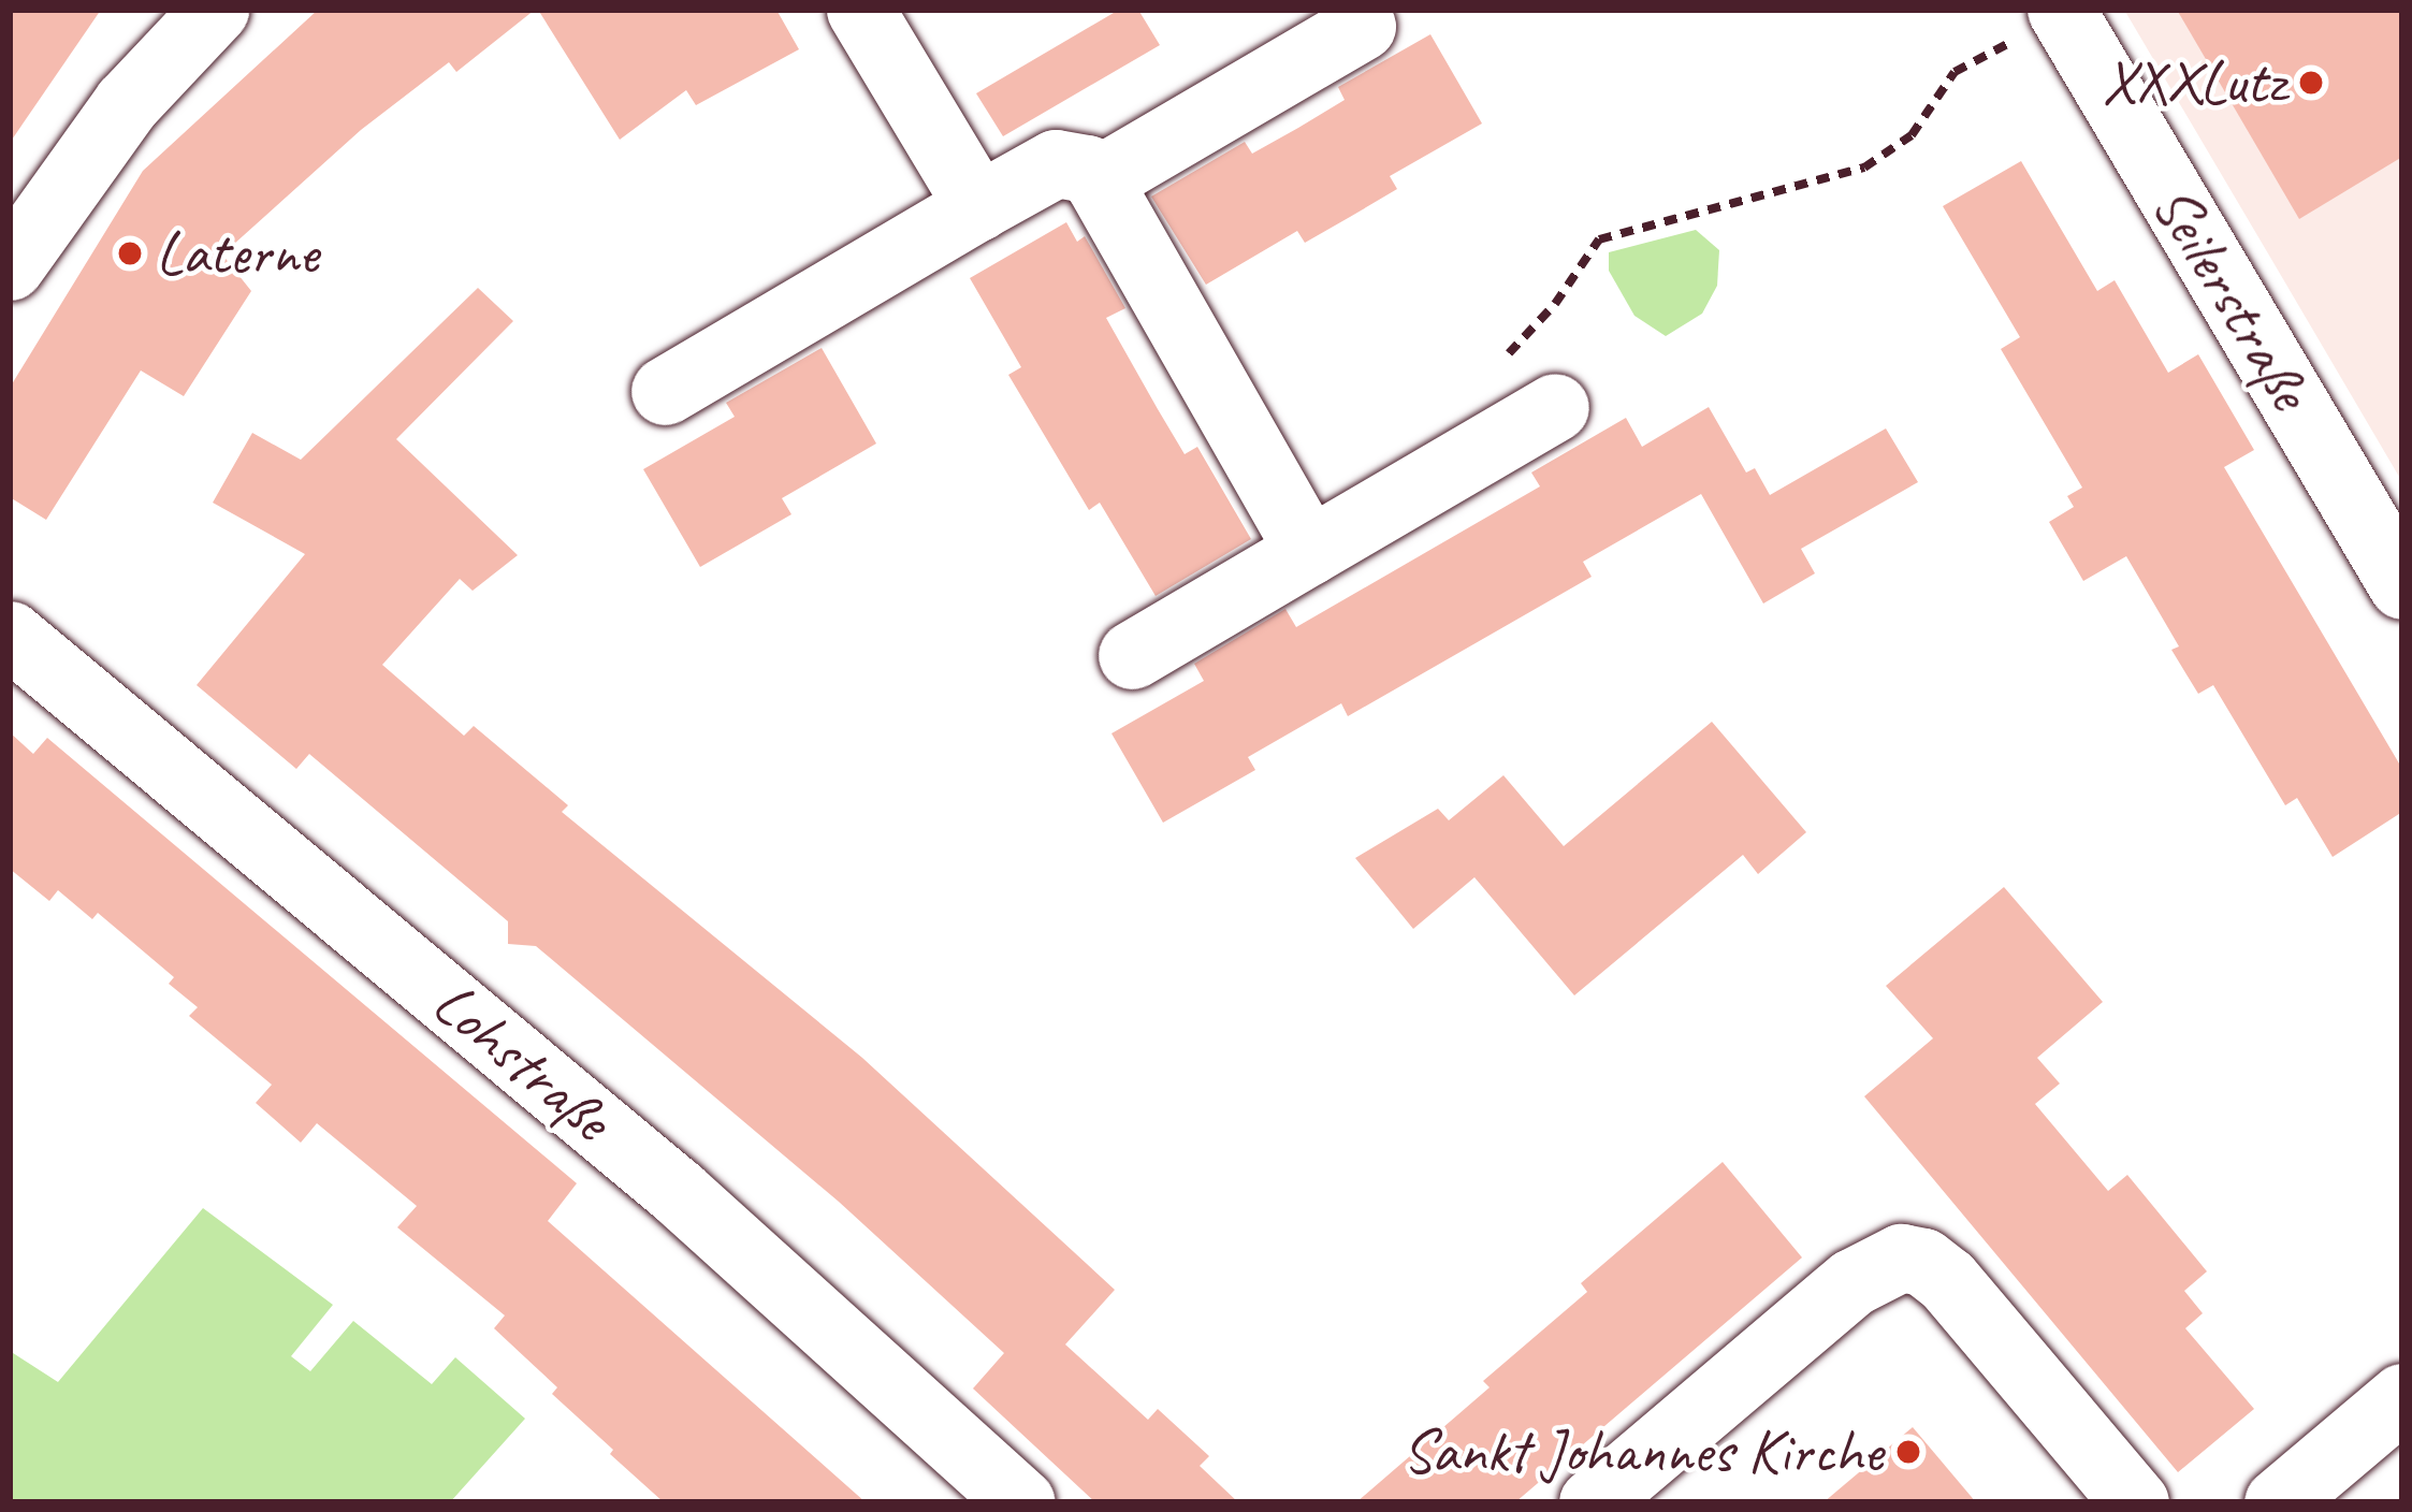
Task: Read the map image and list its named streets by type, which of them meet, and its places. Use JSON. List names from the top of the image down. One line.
{"streets":{"street":["Seilerstraße","Lohstraße"]},"places":["XXXLutz","Laterne","Sankt Johannes Kirche"]}
